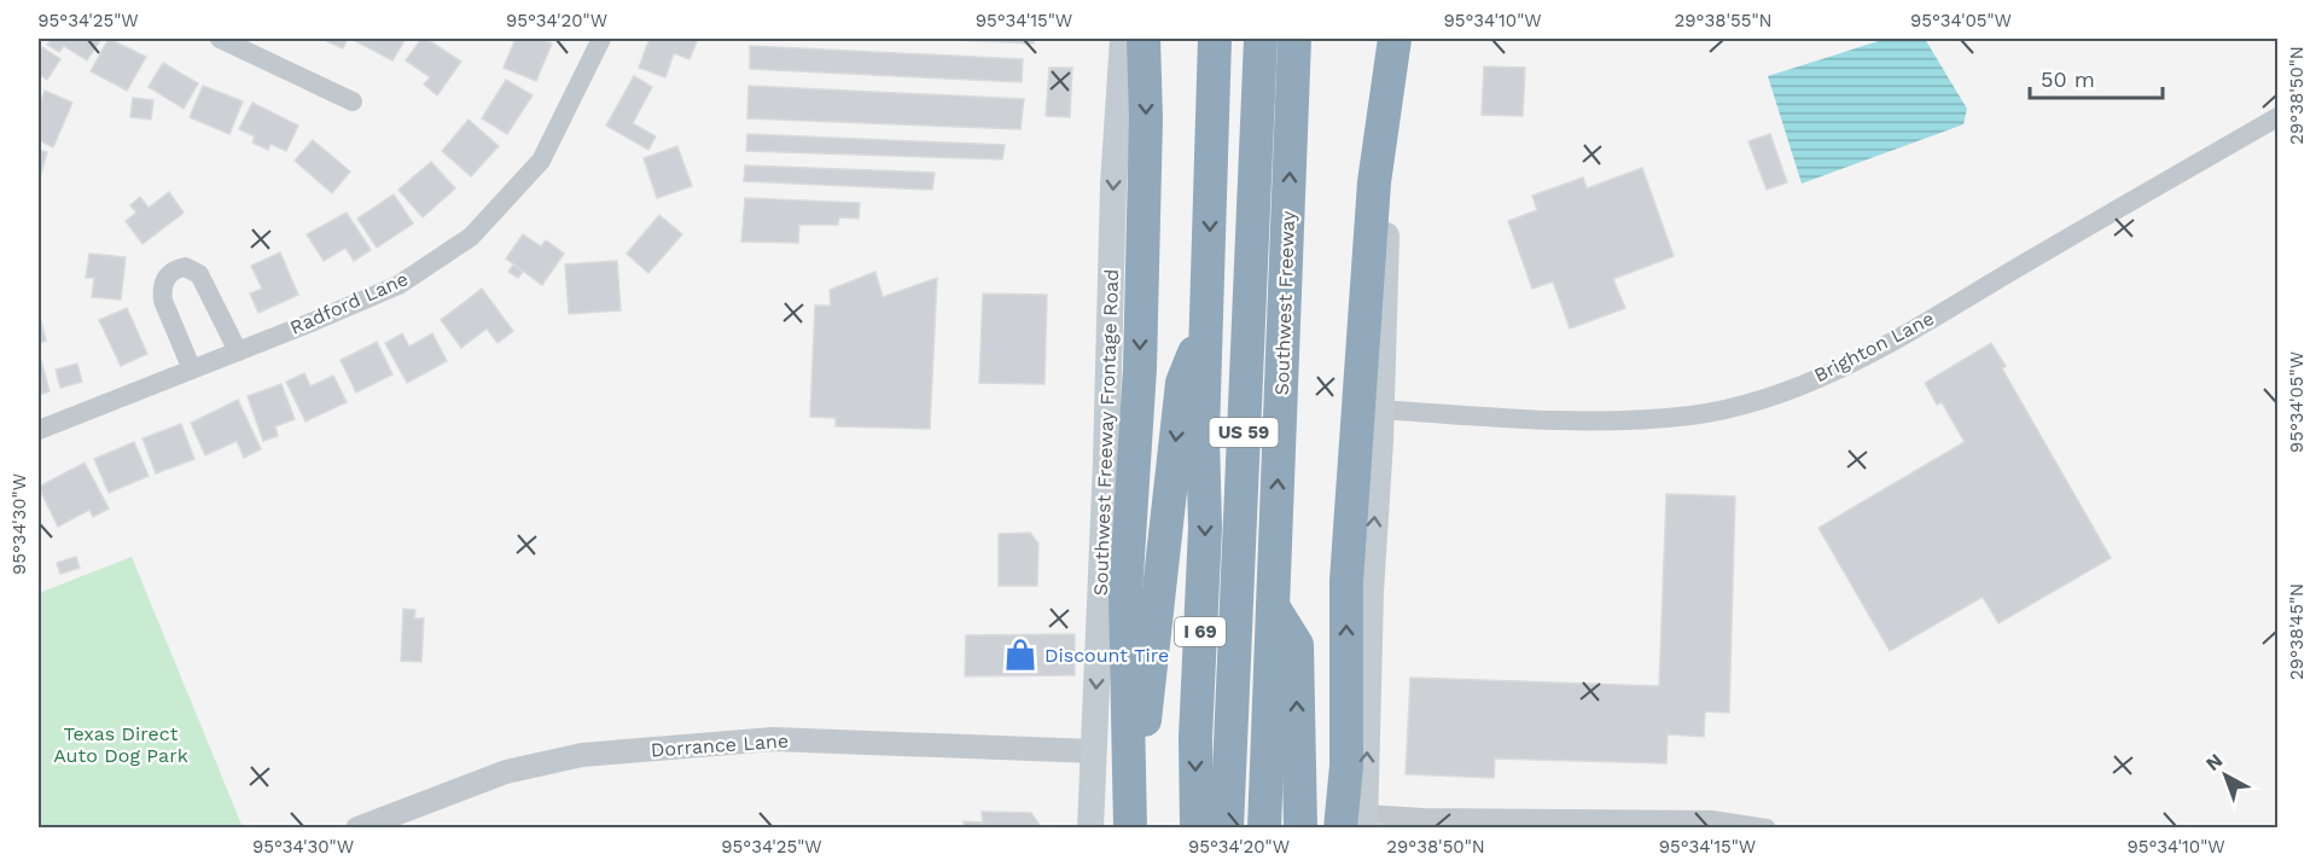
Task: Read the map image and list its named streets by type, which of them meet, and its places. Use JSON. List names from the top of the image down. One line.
{"streets":{"highway":["Southwest Freeway","US 59","I 69"],"main road":["Southwest Freeway Frontage Road"],"street":["Radford Lane","Brighton Lane","Dorrance Lane"]},"crossings":[["Southwest Freeway Frontage Road","Dorrance Lane"]],"one_way":["Southwest Freeway Frontage Road"],"parks":["Texas Direct Auto Dog Park"],"places":{"shop":["Discount Tire"]},"scale_bar":"50 m","north":"top left","coordinates":["95°34'25\"W","95°34'20\"W","95°34'15\"W","95°34'10\"W","29°38'55\"N","95°34'05\"W","29°38'50\"N","95°34'30\"W","29°38'45\"N"]}
